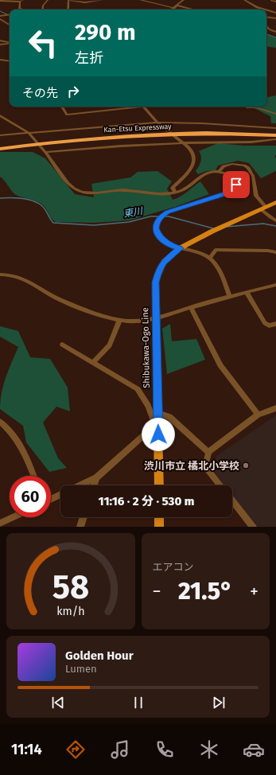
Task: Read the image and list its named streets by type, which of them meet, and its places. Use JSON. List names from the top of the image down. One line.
{"streets":{"highway":["Kan-Etsu Expressway"],"main road":["Shibukawa-Ogo Line"]},"water":["東川"],"places":["渋川市立 橘北小学校"],"page":{"turn":["290 m","左折"],"then":"その先","limit":"60","trip":"11:16 · 2 分 · 530 m","tile":"エアコン","heat":["−","21.5°","+"],"song":["Golden Hour","Lumen"],"tabs":"11:14","gauge":["58","km/h"]}}
